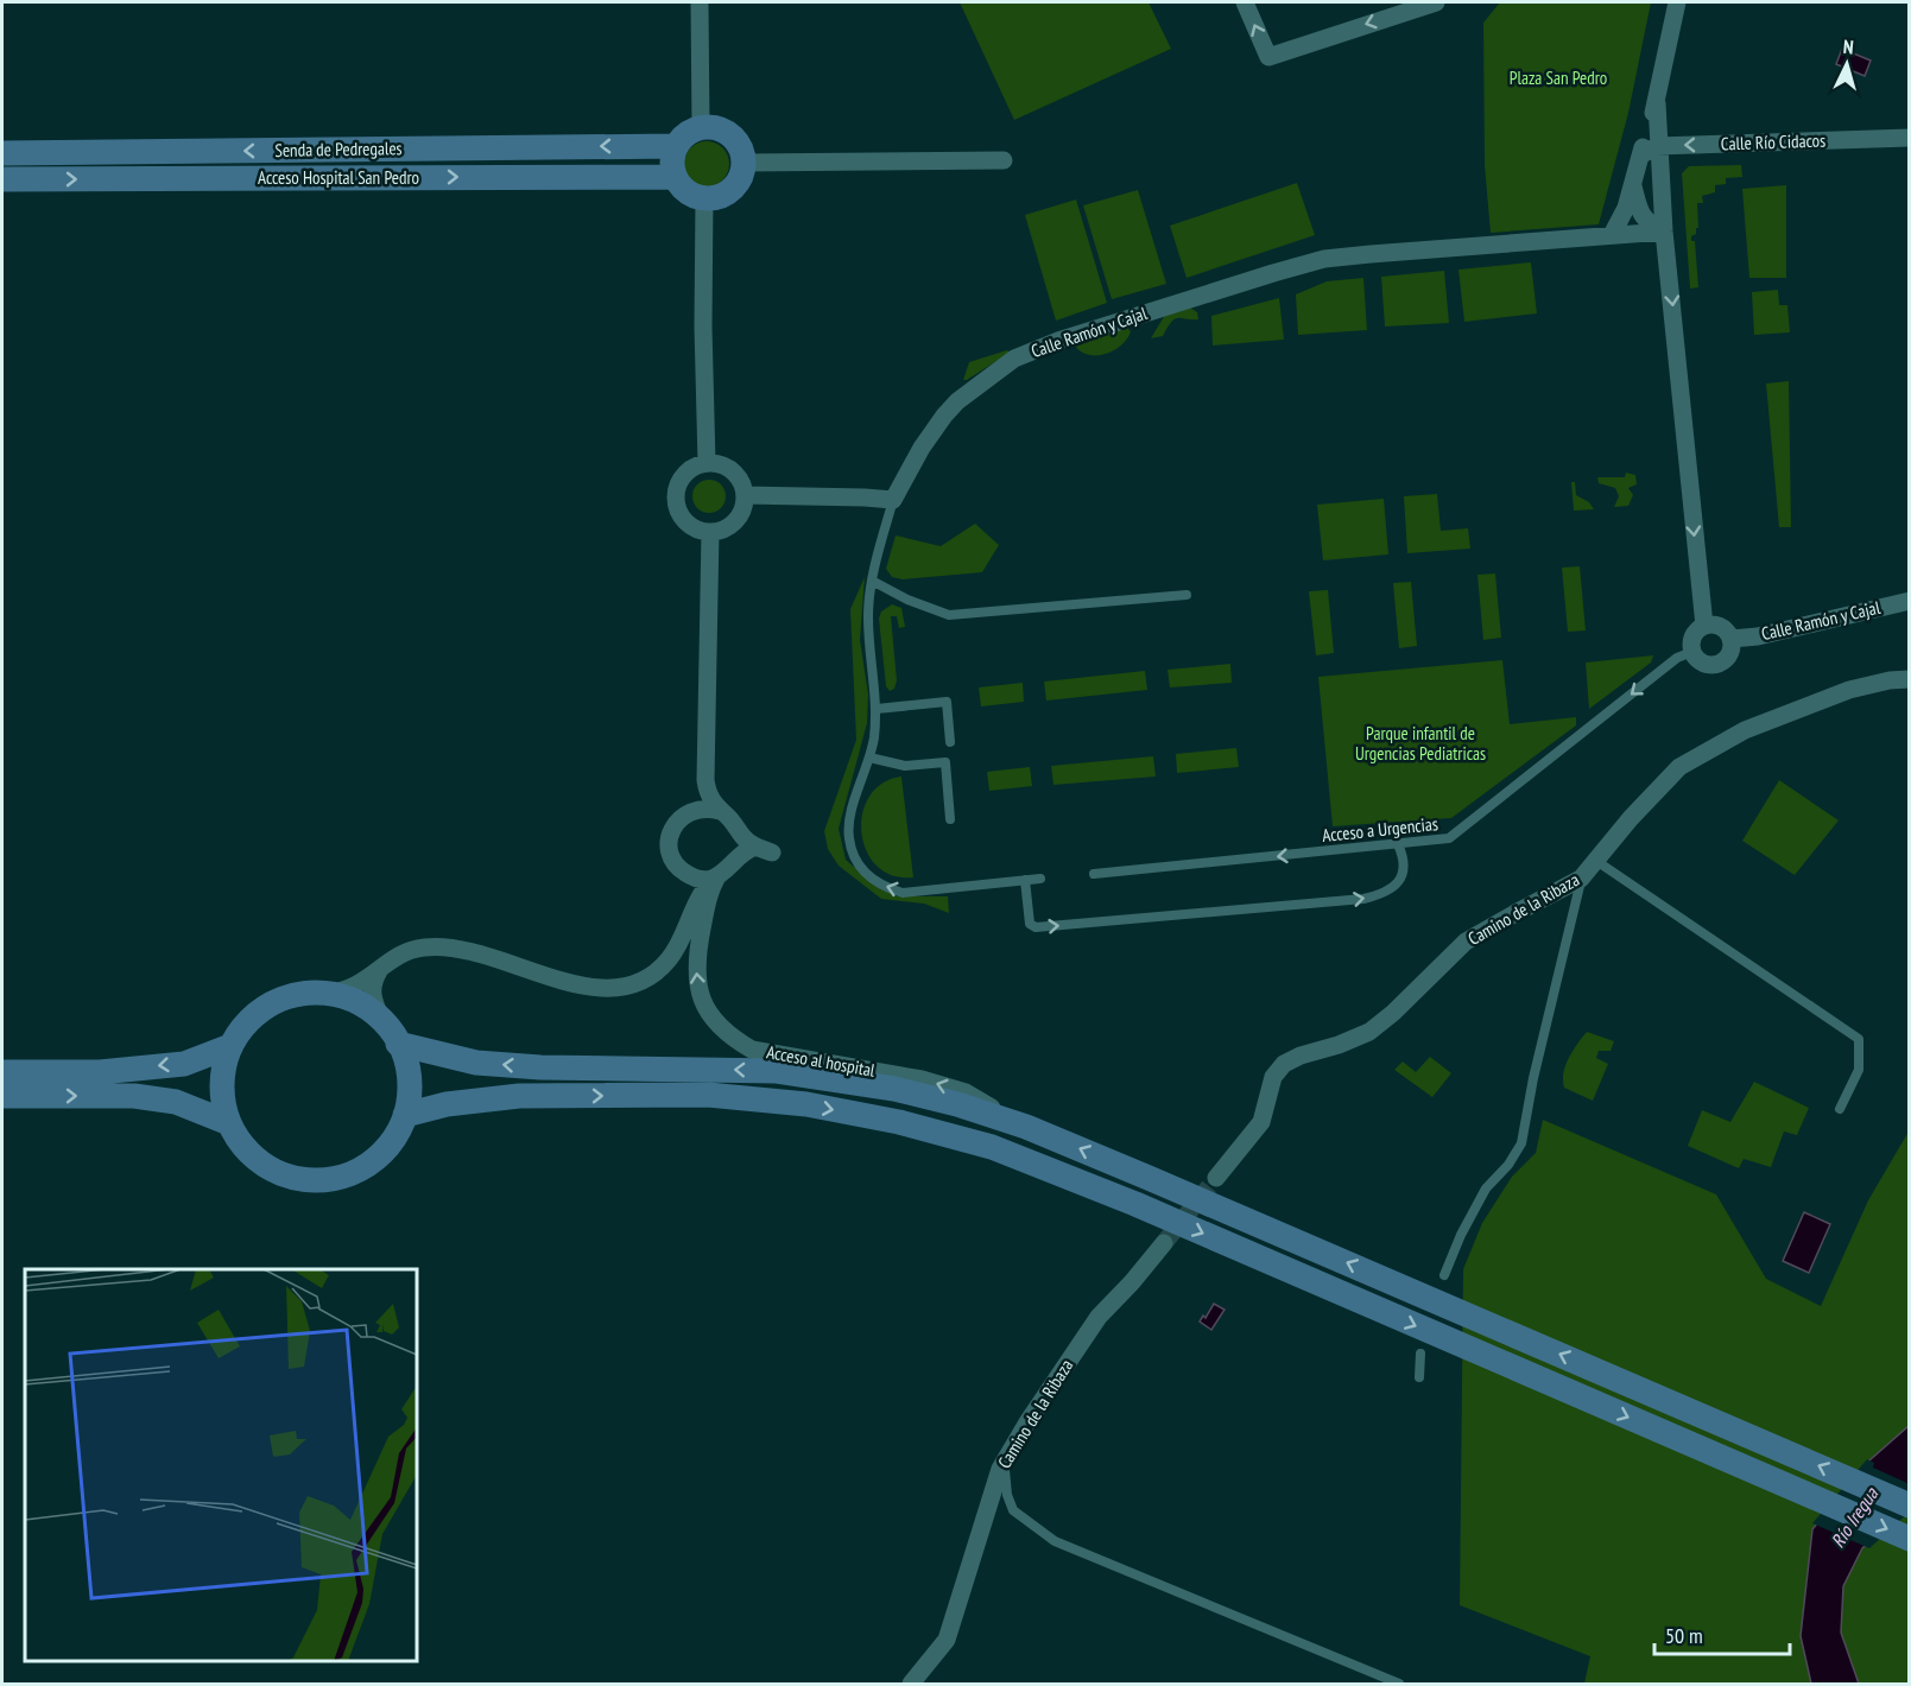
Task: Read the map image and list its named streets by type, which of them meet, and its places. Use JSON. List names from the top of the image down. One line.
{"streets":{"main road":["Senda de Pedregales","Acceso Hospital San Pedro"],"street":["Calle Río Cidacos","Calle Ramón y Cajal","Camino de la Ribaza","Acceso al hospital"],"lane":["Acceso a Urgencias"]},"crossings":[["Senda de Pedregales","Acceso Hospital San Pedro"],["Calle Ramón y Cajal","Acceso a Urgencias"]],"one_way":["Calle Río Cidacos","Senda de Pedregales","Acceso Hospital San Pedro","Acceso a Urgencias","Acceso al hospital"],"water":["Río Iregua"],"parks":["Plaza San Pedro","Parque infantil de Urgencias Pediatricas"],"scale_bar":"50 m","north":"top"}
